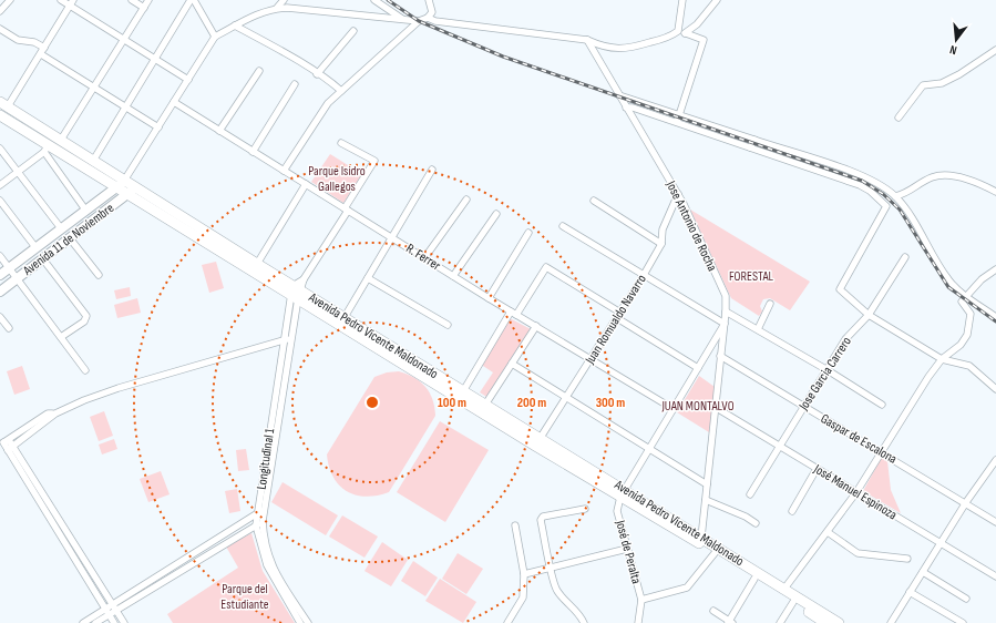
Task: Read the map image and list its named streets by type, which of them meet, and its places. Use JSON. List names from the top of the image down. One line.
{"streets":{"main road":["Avenida 11 de Noviembre","Avenida Pedro Vicente Maldonado"],"street":["Jose Antonio de Rocha","R. Ferrer","Juan Romualdo Navarro","Jose Garcia Carrero","Gaspar de Escalona","Longitudinal 1","José Manuel Espinoza","José de Peralta"]},"crossings":[["Jose Antonio de Rocha","Juan Romualdo Navarro"],["Jose Antonio de Rocha","Avenida Pedro Vicente Maldonado"],["Jose Antonio de Rocha","Gaspar de Escalona"],["Jose Antonio de Rocha","José Manuel Espinoza"],["Jose Antonio de Rocha","José de Peralta"],["Avenida 11 de Noviembre","Avenida Pedro Vicente Maldonado"],["R. Ferrer","Juan Romualdo Navarro"],["R. Ferrer","Longitudinal 1"],["R. Ferrer","José de Peralta"],["Juan Romualdo Navarro","Avenida Pedro Vicente Maldonado"],["Avenida Pedro Vicente Maldonado","Longitudinal 1"],["Avenida Pedro Vicente Maldonado","José de Peralta"],["Jose Garcia Carrero","Gaspar de Escalona"],["Jose Garcia Carrero","José Manuel Espinoza"]],"parks":["Parque Isidro Gallegos","FORESTAL","JUAN MONTALVO","Parque del Estudiante"],"north":"bottom","rings":["100 m","200 m","300 m"]}
